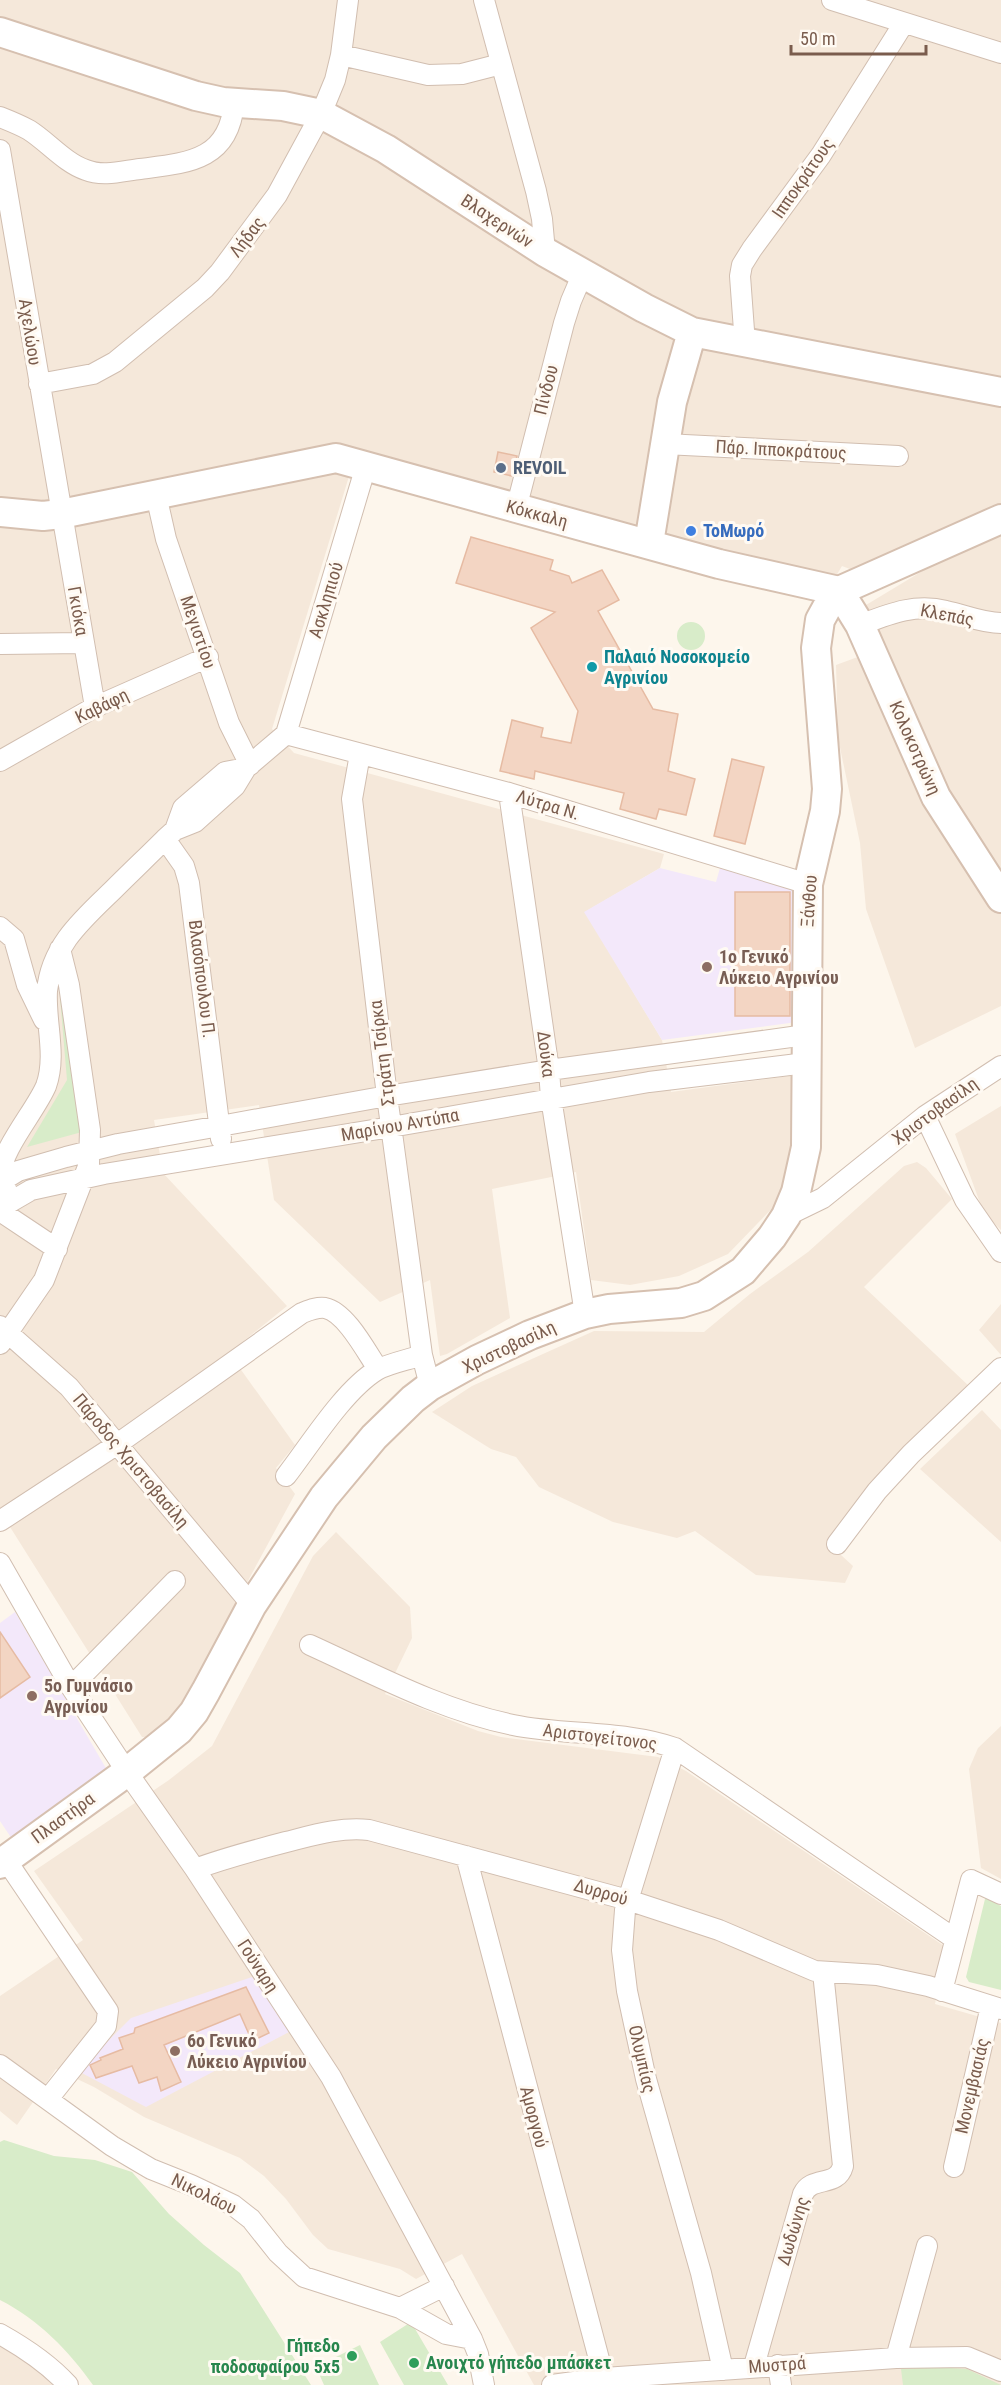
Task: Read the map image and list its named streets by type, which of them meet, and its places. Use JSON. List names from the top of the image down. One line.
{"streets":{"main road":["Βλαχερνών","Κόκκαλη","Κολοκοτρώνη","Ξάνθου","Χριστοβασίλη","Πλαστήρα"],"street":["Ιπποκράτους","Λήδας","Αχελώου","Πίνδου","Πάρ. Ιπποκράτους","Ασκληπιού","Γκιόκα","Κλεπάς","Μεγιστίου","Καβάφη","Λύτρα Ν.","Βλασόπουλου Π.","Στράτη Τσίρκα","Δούκα","Μαρίνου Αντύπα","Πάροδος Χριστοβασίλη","Αριστογείτονος","Δυρρού","Γούναρη","Ολυμπίας","Μονεμβασιάς","Αμοργού","Νικολάου","Δωδώνης","Μυστρά"]},"crossings":[["Ιπποκράτους","Βλαχερνών"],["Βλαχερνών","Λήδας"],["Βλαχερνών","Πίνδου"],["Λήδας","Αχελώου"],["Αχελώου","Κόκκαλη"],["Αχελώου","Γκιόκα"],["Πίνδου","Κόκκαλη"],["Κόκκαλη","Ασκληπιού"],["Κόκκαλη","Γκιόκα"],["Κόκκαλη","Μεγιστίου"],["Κόκκαλη","Κολοκοτρώνη"],["Κόκκαλη","Ξάνθου"],["Ασκληπιού","Λύτρα Ν."],["Γκιόκα","Καβάφη"],["Κλεπάς","Κολοκοτρώνη"],["Μεγιστίου","Καβάφη"],["Κολοκοτρώνη","Ξάνθου"],["Λύτρα Ν.","Ξάνθου"],["Λύτρα Ν.","Στράτη Τσίρκα"],["Λύτρα Ν.","Δούκα"],["Ξάνθου","Χριστοβασίλη"],["Ξάνθου","Μαρίνου Αντύπα"],["Βλασόπουλου Π.","Μαρίνου Αντύπα"],["Στράτη Τσίρκα","Χριστοβασίλη"],["Στράτη Τσίρκα","Μαρίνου Αντύπα"],["Δούκα","Χριστοβασίλη"],["Δούκα","Μαρίνου Αντύπα"],["Χριστοβασίλη","Πάροδος Χριστοβασίλη"],["Χριστοβασίλη","Πλαστήρα"],["Χριστοβασίλη","Γούναρη"],["Αριστογείτονος","Ολυμπίας"],["Πλαστήρα","Γούναρη"],["Δυρρού","Γούναρη"],["Δυρρού","Ολυμπίας"],["Δυρρού","Μονεμβασιάς"],["Δυρρού","Αμοργού"],["Δυρρού","Δωδώνης"],["Γούναρη","Νικολάου"],["Ολυμπίας","Μυστρά"],["Αμοργού","Μυστρά"],["Δωδώνης","Μυστρά"]],"places":["REVOIL","ΤοΜωρό","Παλαιό Νοσοκομείο Αγρινίου","1ο Γενικό Λύκειο Αγρινίου","5ο Γυμνάσιο Αγρινίου","6ο Γενικό Λύκειο Αγρινίου","Γήπεδο ποδοσφαίρου 5x5","Ανοιχτό γήπεδο μπάσκετ"],"scale_bar":"50 m"}
